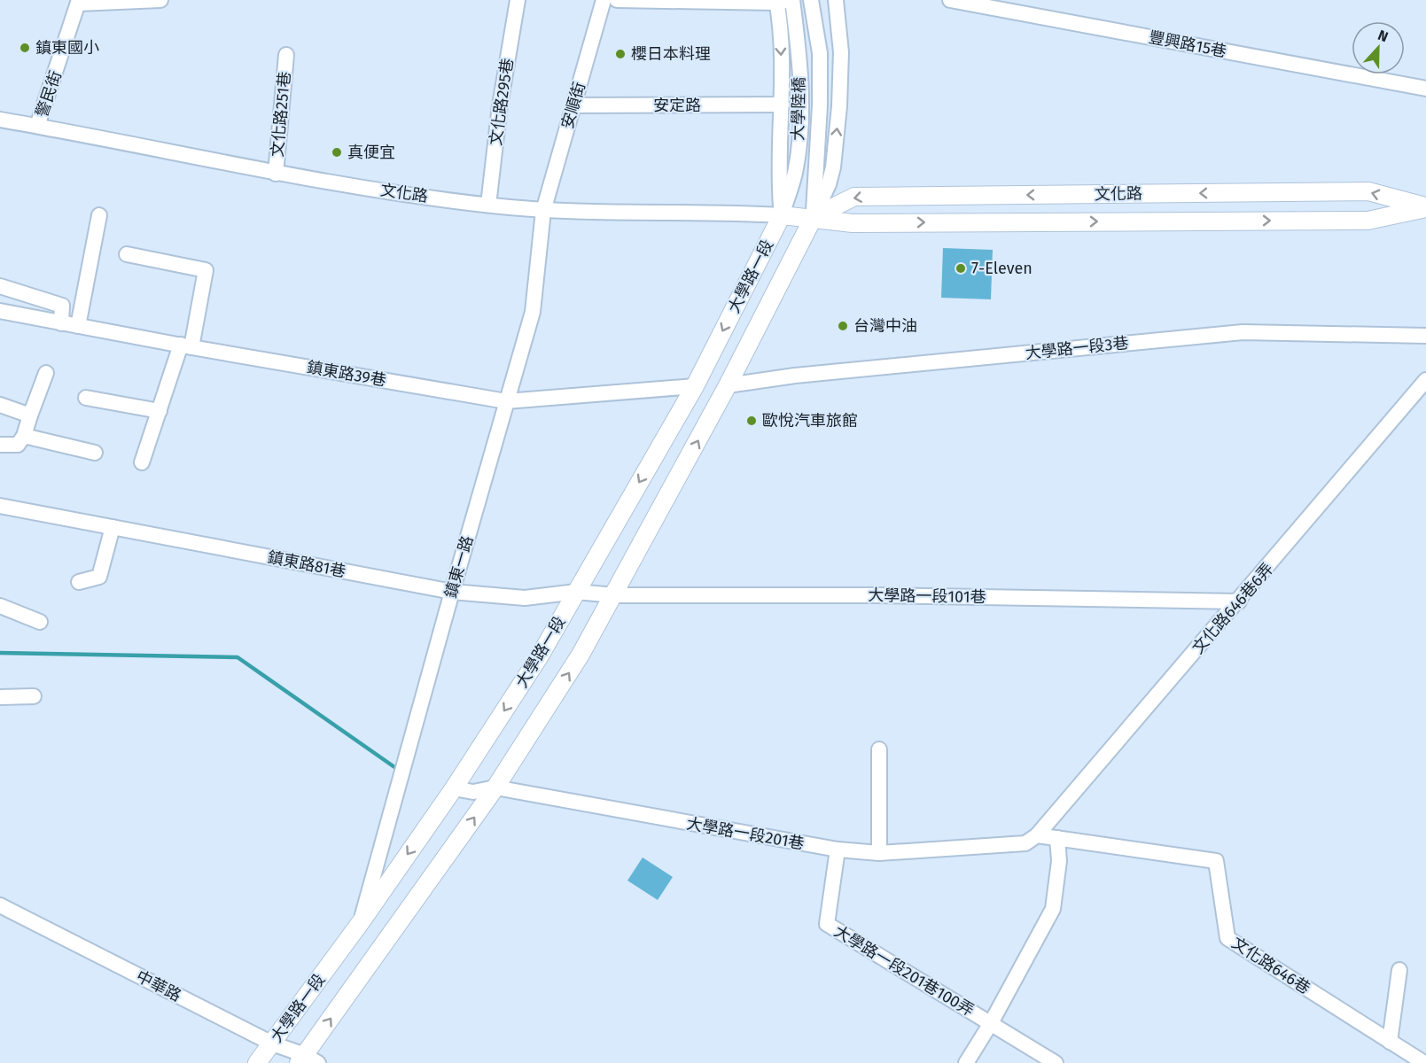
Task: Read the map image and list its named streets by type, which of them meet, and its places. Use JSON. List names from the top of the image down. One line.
{"streets":{"main road":["文化路","大學路一段"],"street":["豐興路15巷","警民街","文化路295巷","安順街","安定路","大學陸橋","文化路251巷","大學路一段3巷","鎮東路39巷","鎮東路81巷","鎮東一路","大學路一段101巷","文化路646巷6弄","大學路一段201巷","文化路646巷","大學路一段201巷100弄","中華路"]},"crossings":[["警民街","文化路"],["文化路295巷","文化路"],["安順街","安定路"],["安順街","文化路"],["安順街","鎮東一路"],["大學陸橋","文化路"],["大學陸橋","大學路一段"],["文化路251巷","文化路"],["文化路","大學路一段"],["文化路","鎮東一路"],["大學路一段","大學路一段3巷"],["大學路一段","鎮東路39巷"],["大學路一段","鎮東路81巷"],["大學路一段","鎮東一路"],["大學路一段","大學路一段101巷"],["大學路一段","大學路一段201巷"],["大學路一段","中華路"],["鎮東路39巷","鎮東一路"],["鎮東路81巷","鎮東一路"],["鎮東路81巷","大學路一段101巷"],["大學路一段101巷","文化路646巷6弄"],["文化路646巷6弄","大學路一段201巷"],["文化路646巷6弄","文化路646巷"],["大學路一段201巷","文化路646巷"],["大學路一段201巷","大學路一段201巷100弄"],["文化路646巷","大學路一段201巷100弄"]],"places":["鎮東國小","櫻日本料理","真便宜","7-Eleven","台灣中油","歐悅汽車旅館"],"north":"top"}
